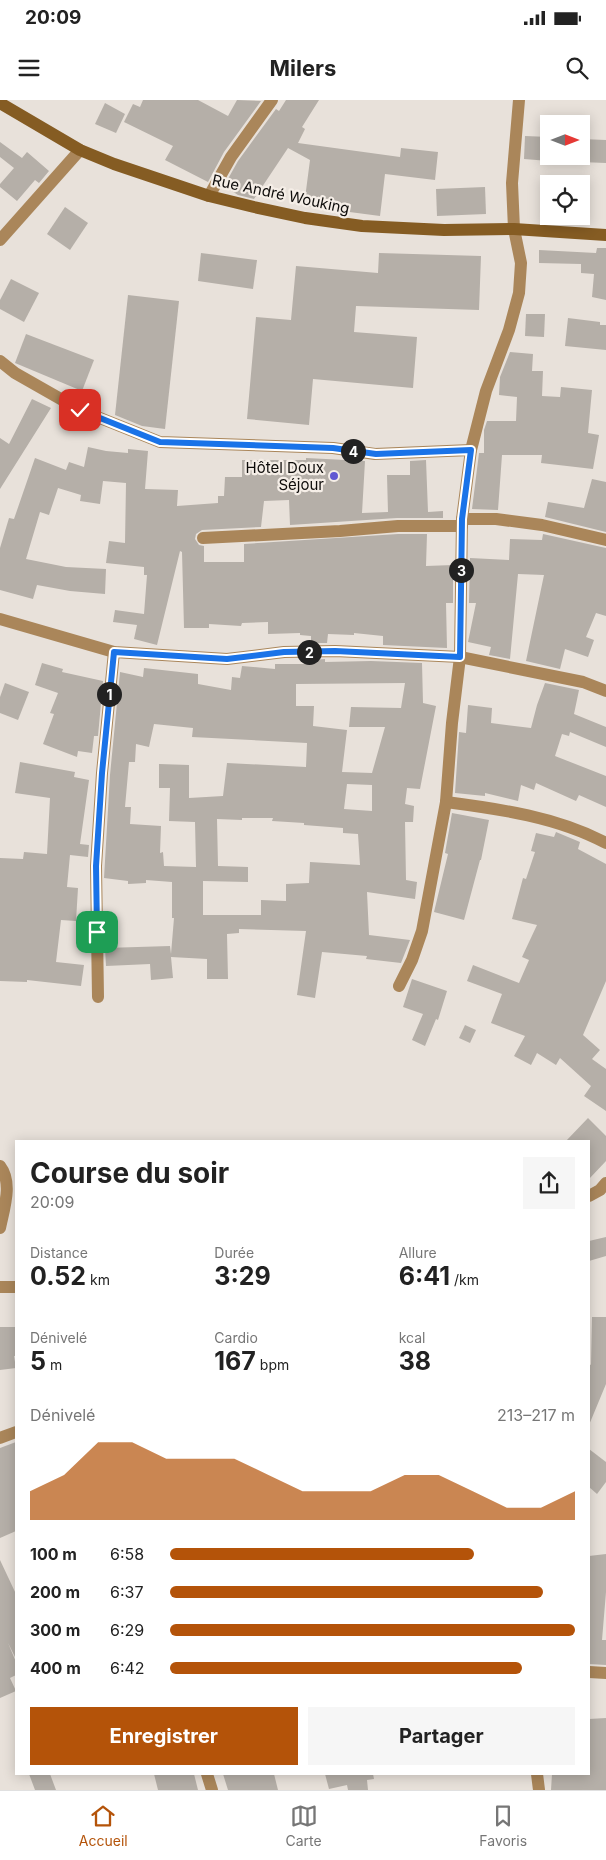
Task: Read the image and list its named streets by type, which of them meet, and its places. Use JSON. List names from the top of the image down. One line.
{"streets":{"street":["Rue André Wouking"]},"places":["Hôtel Doux Séjour"],"north":"right","page":{"status":"20:09","header":"Milers","pins":["4","3","2","1"],"heading":["Course du soir","20:09"],"stats":[["Distance","0.52 km"],["Durée","3:29"],["Allure","6:41 /km"],["Dénivelé","5 m"],["Cardio","167 bpm"],["kcal","38"]],"chart":["Dénivelé","213–217 m"],"list":[{"name":"100 m","note":"6:58"},{"name":"200 m","note":"6:37"},{"name":"300 m","note":"6:29"},{"name":"400 m","note":"6:42"}],"buttons":["Enregistrer","Partager"],"tabs":["Accueil","Carte","Favoris"]}}
